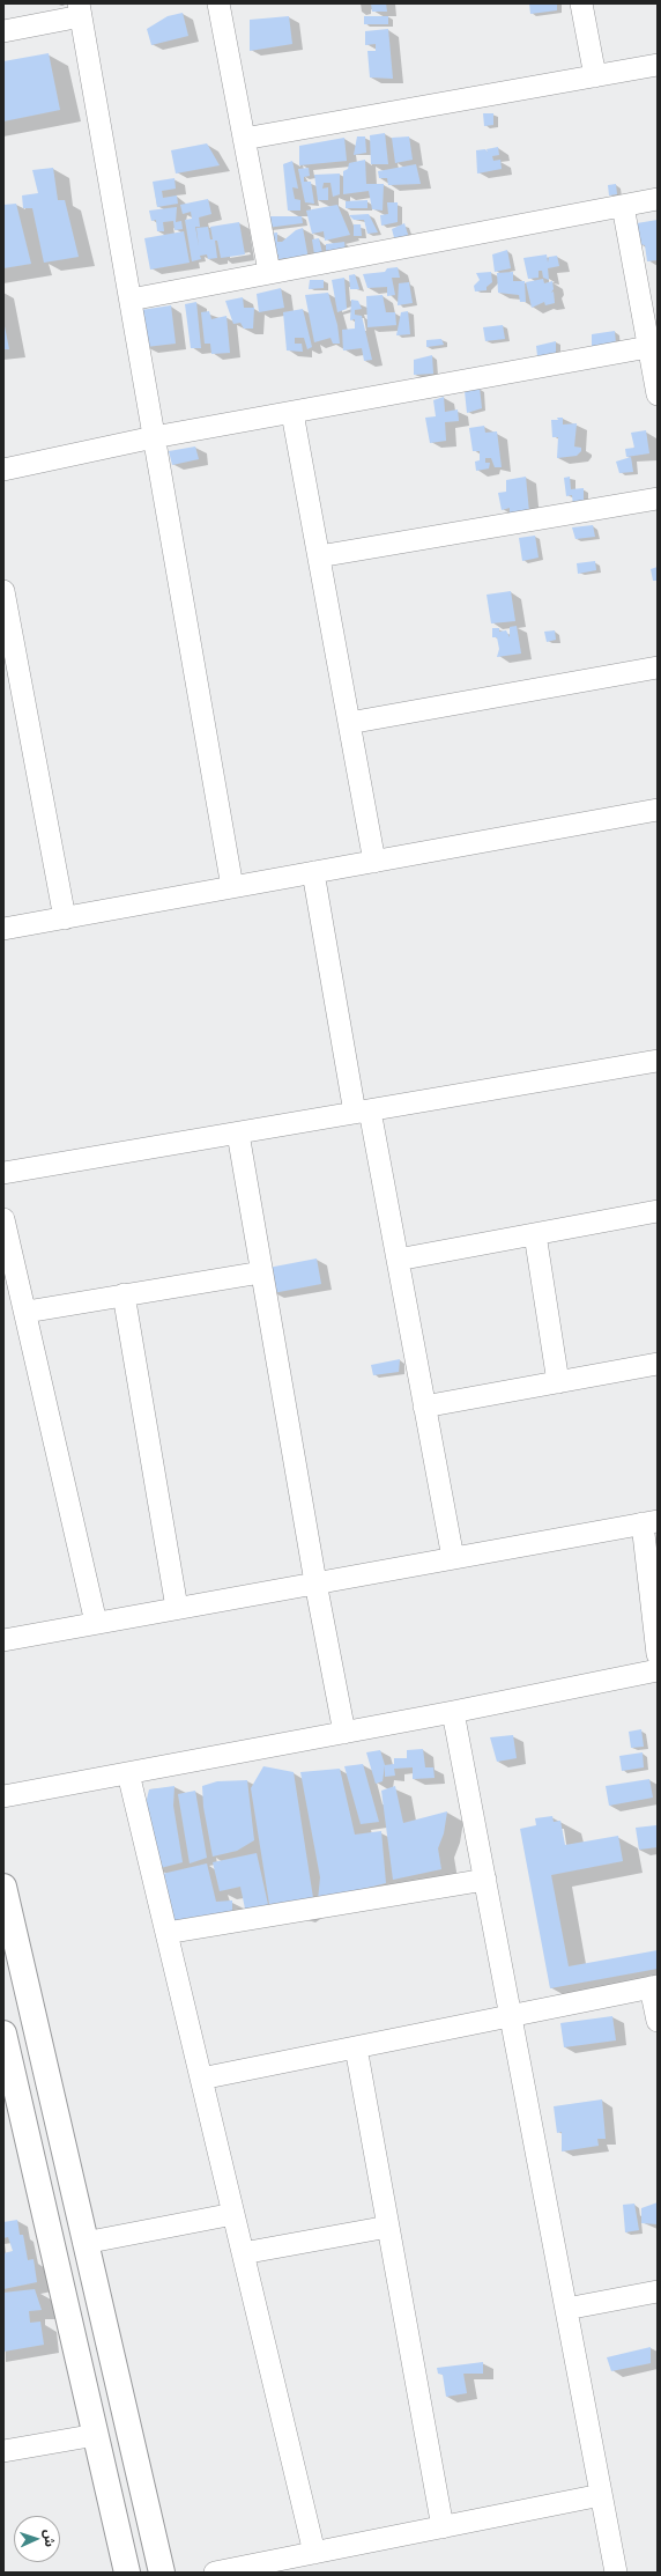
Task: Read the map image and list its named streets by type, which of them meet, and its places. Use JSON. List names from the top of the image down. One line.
{"north":"right"}
